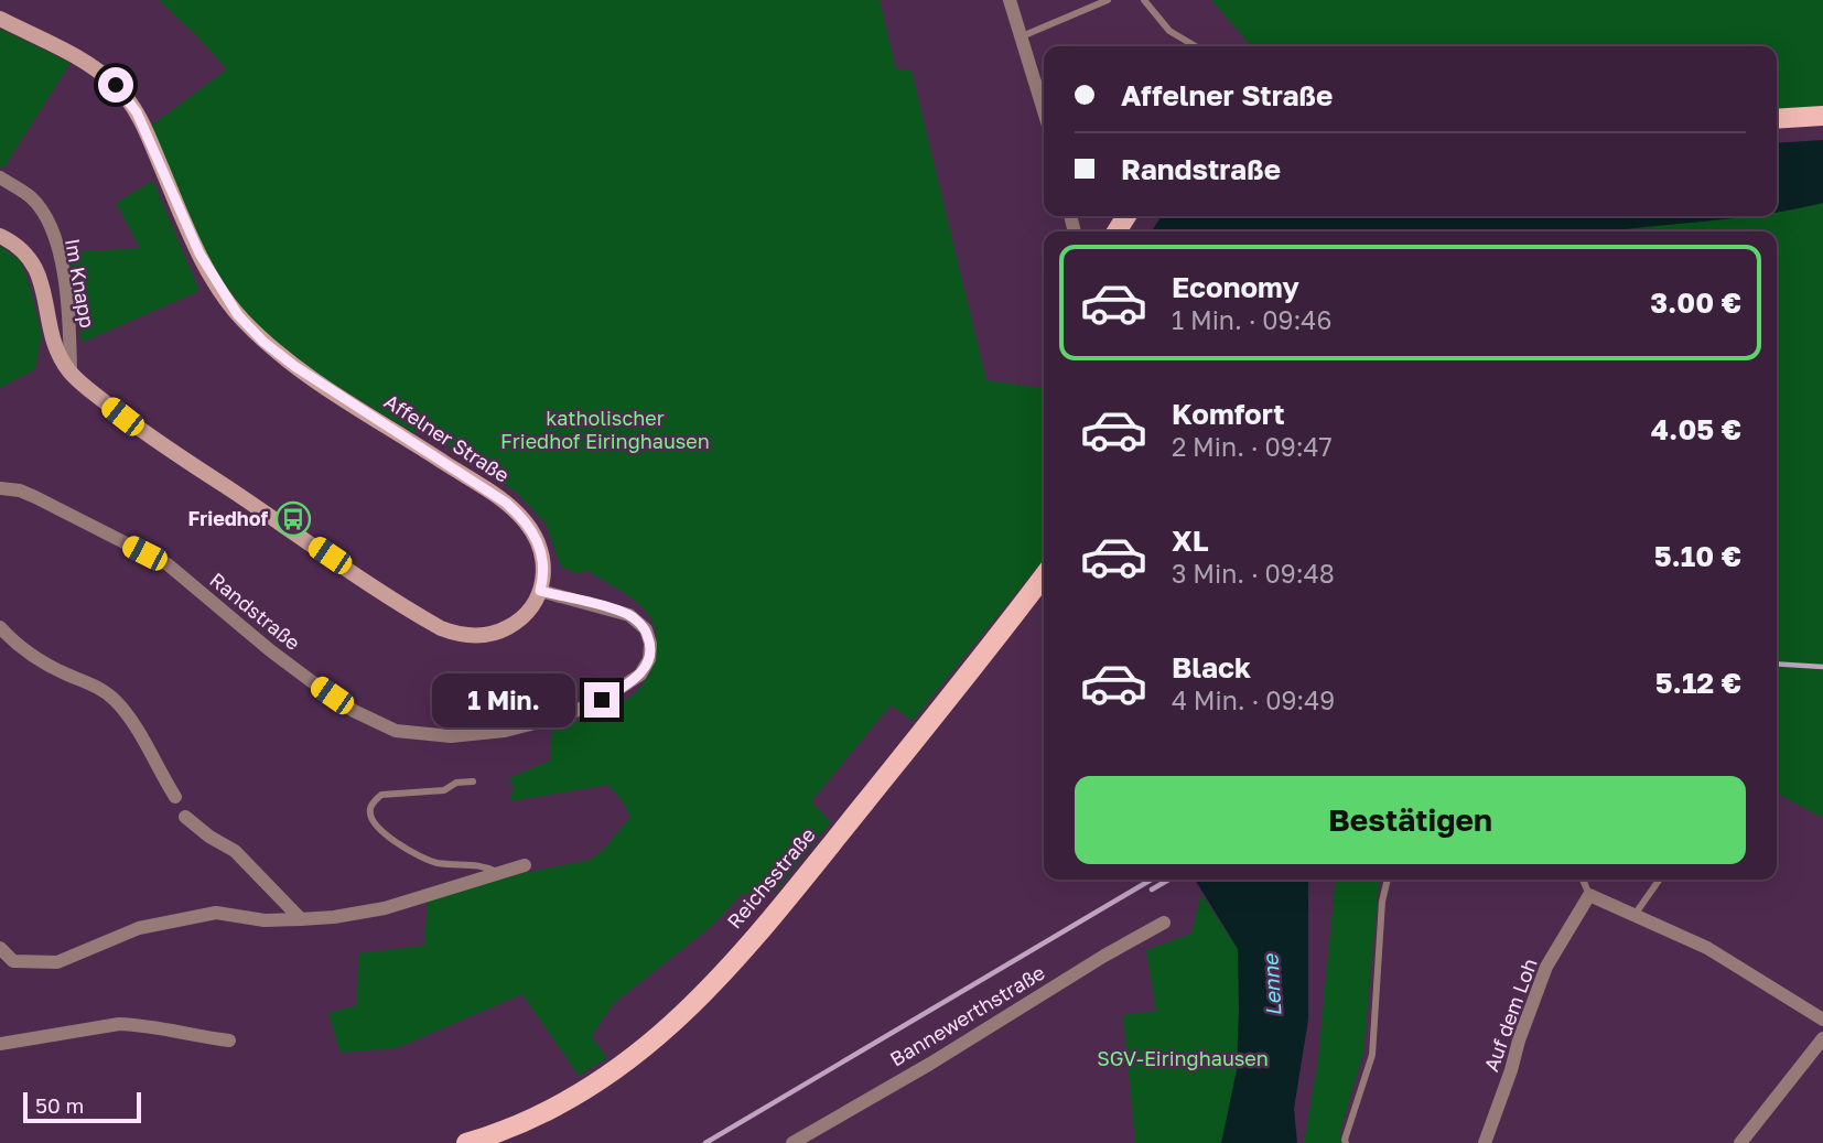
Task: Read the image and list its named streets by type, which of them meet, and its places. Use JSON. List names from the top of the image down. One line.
{"streets":{"main road":["Affelner Straße","Reichsstraße"],"street":["Im Knapp","Randstraße","Auf dem Loh","Bannewerthstraße"]},"crossings":[["Affelner Straße","Randstraße"]],"water":["Lenne"],"parks":["katholischer Friedhof Eiringhausen","SGV-Eiringhausen"],"places":{"bus stop":["Friedhof"]},"scale_bar":"50 m","page":{"banner":["Affelner Straße","Randstraße"],"list":[{"name":"Economy","note":"1 Min. · 09:46","value":"3.00 €"},{"name":"Komfort","note":"2 Min. · 09:47","value":"4.05 €"},{"name":"XL","note":"3 Min. · 09:48","value":"5.10 €"},{"name":"Black","note":"4 Min. · 09:49","value":"5.12 €"}],"bubble":"1 Min.","buttons":"Bestätigen","scale":"50 m"}}
